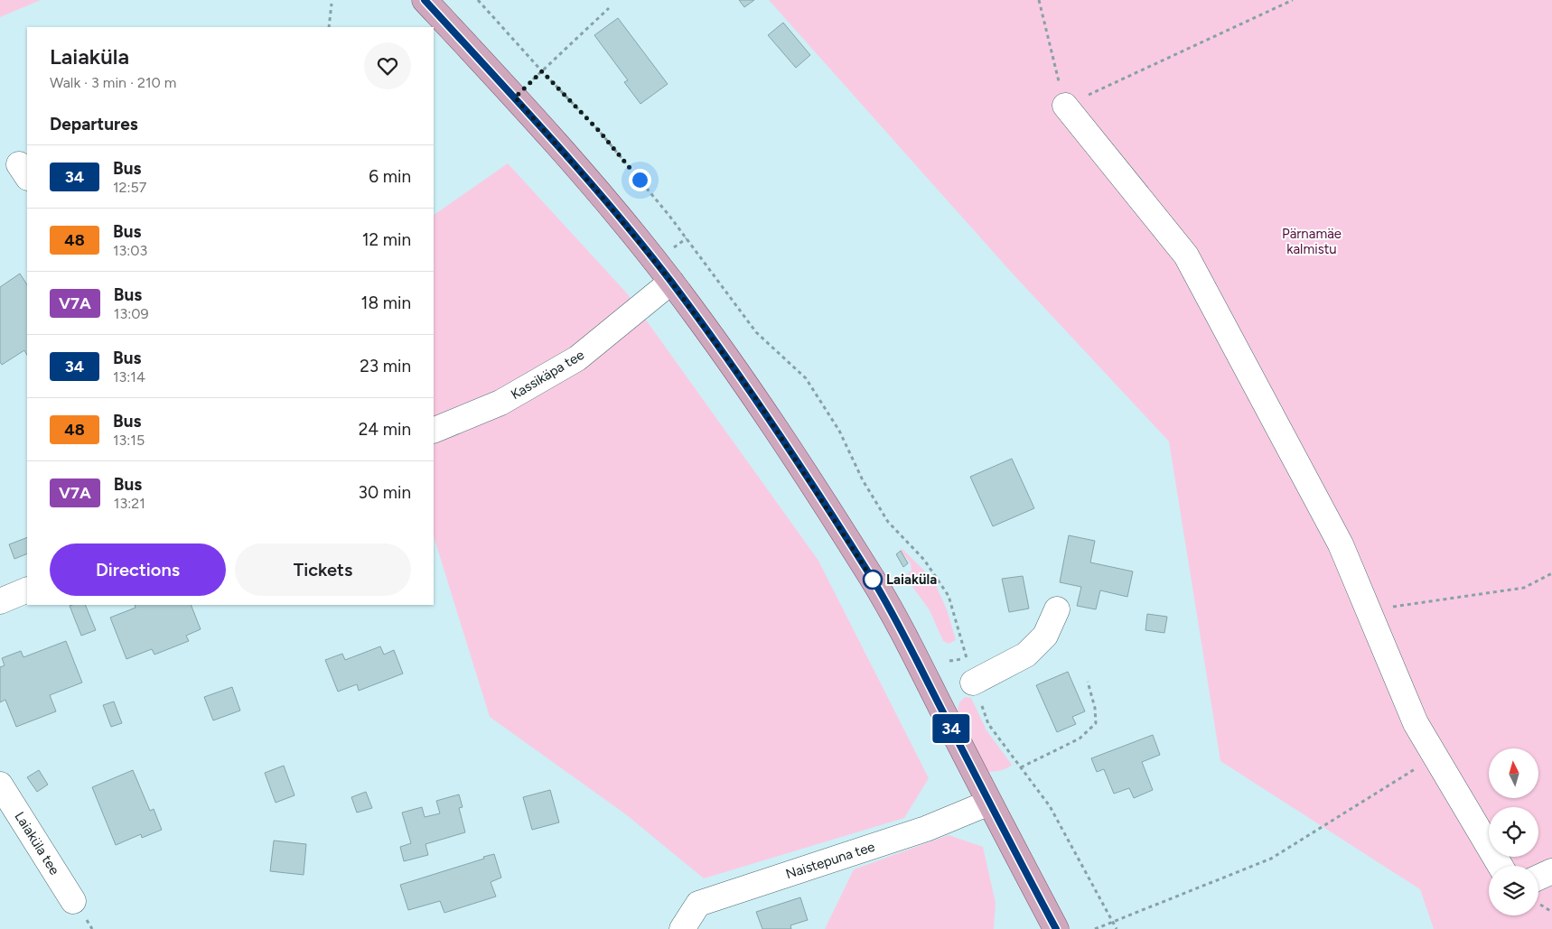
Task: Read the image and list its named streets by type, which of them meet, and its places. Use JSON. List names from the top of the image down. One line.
{"streets":{"street":["Kassikäpa tee","Laiaküla tee","Naistepuna tee"]},"parks":["Pärnamäe kalmistu"],"places":["Laiaküla"],"lines":["bus line 34"],"north":"top","page":{"on_map":"34","heading":[["Laiaküla","Walk · 3 min · 210 m"],"Departures"],"list":[{"mark":"34","name":"Bus","note":"12:57","value":"6 min"},{"mark":"48","name":"Bus","note":"13:03","value":"12 min"},{"mark":"V7A","name":"Bus","note":"13:09","value":"18 min"},{"mark":"34","name":"Bus","note":"13:14","value":"23 min"},{"mark":"48","name":"Bus","note":"13:15","value":"24 min"},{"mark":"V7A","name":"Bus","note":"13:21","value":"30 min"}],"buttons":["Directions","Tickets"]}}
